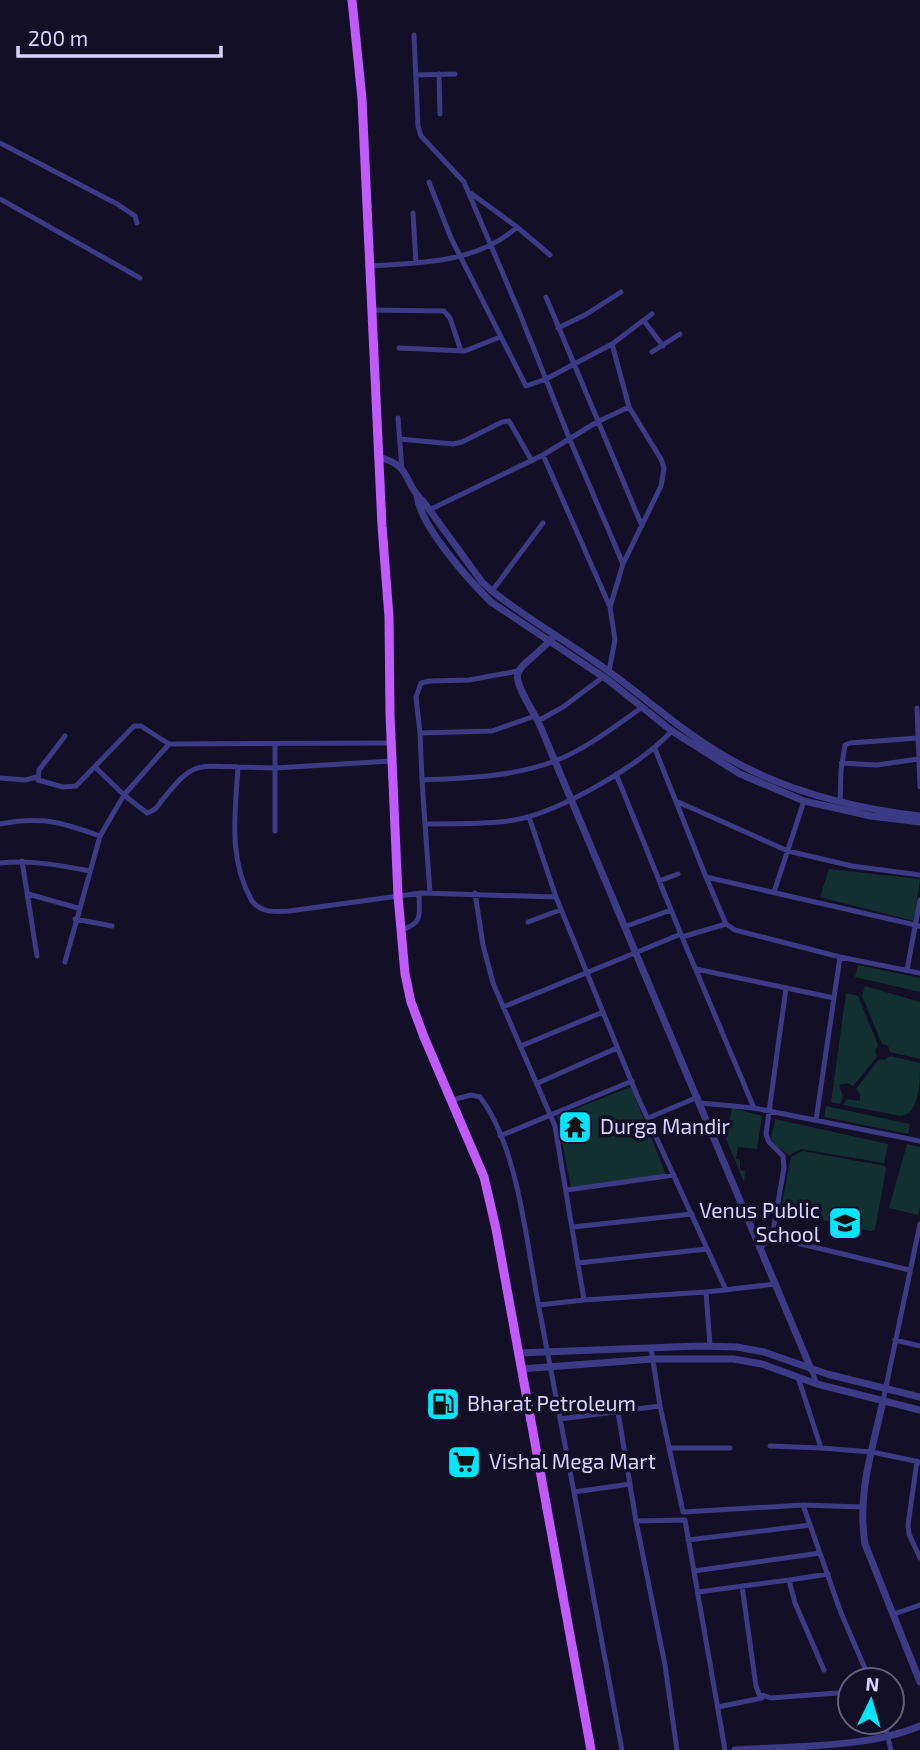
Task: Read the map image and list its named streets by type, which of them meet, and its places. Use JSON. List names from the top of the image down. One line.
{"places":{"temple":["Durga Mandir"],"school or university":["Venus Public School"],"fuel station":["Bharat Petroleum"],"supermarket":["Vishal Mega Mart"]},"scale_bar":"200 m","north":"top"}
